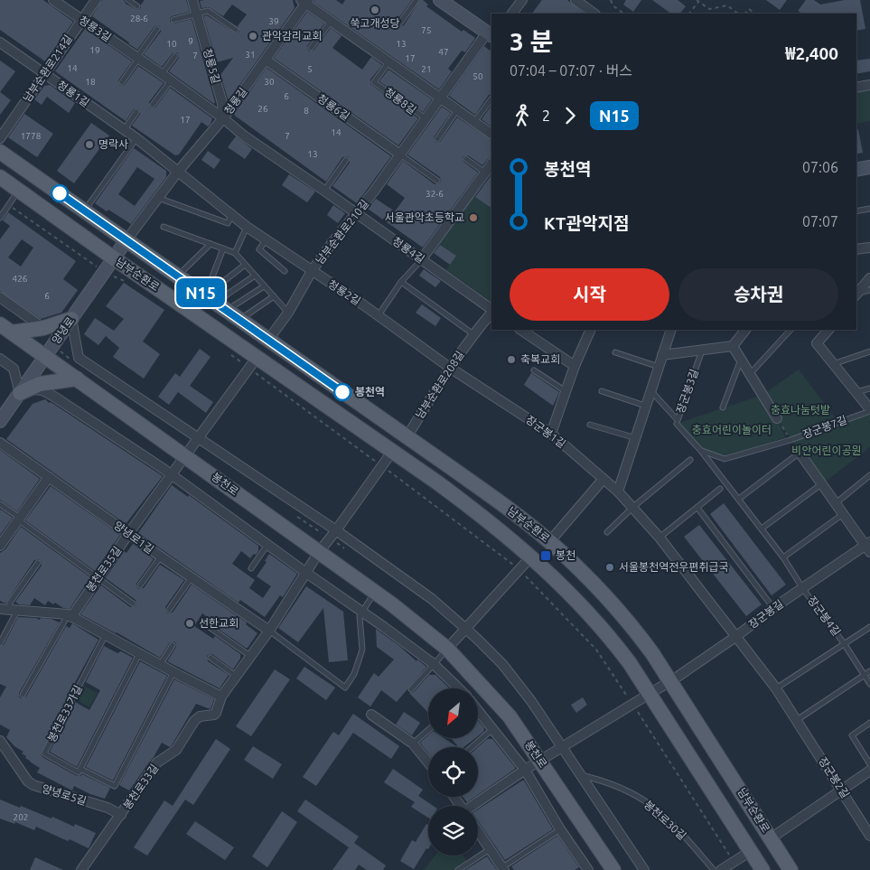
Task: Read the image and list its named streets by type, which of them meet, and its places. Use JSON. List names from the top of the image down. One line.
{"streets":{"main road":["남부순환로","양녕로","봉천로"],"street":["청룡3길","청룡5길","남부순환로214길","청룡1길","청룡길","청룡6길","남부순환로210길","청룡4길","청룡2길","남부순환로208길","장군봉7길","장군봉1길","양녕로1길","봉천로35길","장군봉길","장군봉2길","봉천로33길","양녕로5길"],"lane":["청룡8길","장군봉3길","장군봉4길","봉천로33가길","봉천로30길"]},"crossings":[["청룡3길","청룡5길"],["청룡3길","남부순환로214길"],["청룡3길","청룡길"],["청룡3길","청룡4길"],["청룡5길","청룡길"],["청룡5길","청룡4길"],["남부순환로214길","청룡1길"],["청룡1길","청룡길"],["청룡1길","청룡2길"],["청룡길","청룡6길"],["청룡길","청룡4길"],["청룡길","남부순환로"],["청룡길","청룡2길"],["청룡길","양녕로"],["청룡8길","남부순환로210길"],["청룡6길","남부순환로210길"],["남부순환로210길","청룡4길"],["남부순환로210길","남부순환로"],["남부순환로210길","청룡2길"],["남부순환로","양녕로"],["남부순환로","남부순환로208길"],["남부순환로","봉천로"],["남부순환로","장군봉길"],["청룡2길","남부순환로208길"],["청룡2길","장군봉1길"],["양녕로","봉천로"],["남부순환로208길","장군봉1길"],["장군봉3길","장군봉7길"],["장군봉3길","장군봉길"],["장군봉3길","장군봉4길"],["장군봉1길","장군봉길"],["장군봉1길","장군봉2길"],["봉천로","봉천로35길"],["봉천로","봉천로33길"],["양녕로1길","봉천로35길"],["양녕로1길","봉천로33길"],["장군봉길","장군봉4길"],["장군봉길","장군봉2길"],["봉천로33길","양녕로5길"]],"parks":["충효나눔텃밭","충효어린이놀이터","비안어린이공원"],"places":{"other":["쑥고개성당","관악감리교회","명락사","서울관악초등학교","축복교회","봉천역","서울봉천역전우편취급국","선한교회"],"transit":["봉천"]},"lines":["bus line N15"],"house_numbers":["28-6","39","75","9","10","13","19","47","31","7","17","14","5","21","50","18","30","6","26","8","17","14","1778","7","13","32-6","426","6","202"],"north":"bottom left","page":{"on_map":"N15","heading":["3 분","07:04 – 07:07 · 버스","₩2,400"],"legs":["2","N15"],"list":[{"name":"봉천역","value":"07:06"},{"name":"KT관악지점","value":"07:07"}],"buttons":["시작","승차권"]}}
